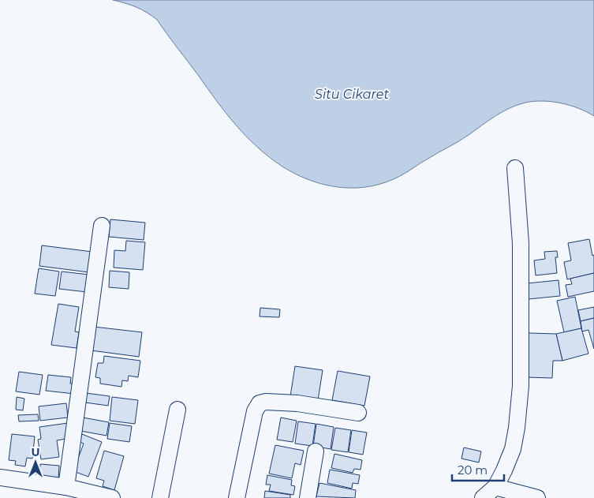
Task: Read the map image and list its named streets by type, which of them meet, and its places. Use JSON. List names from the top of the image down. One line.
{"water":["Situ Cikaret"],"scale_bar":"20 m","north":"top"}
